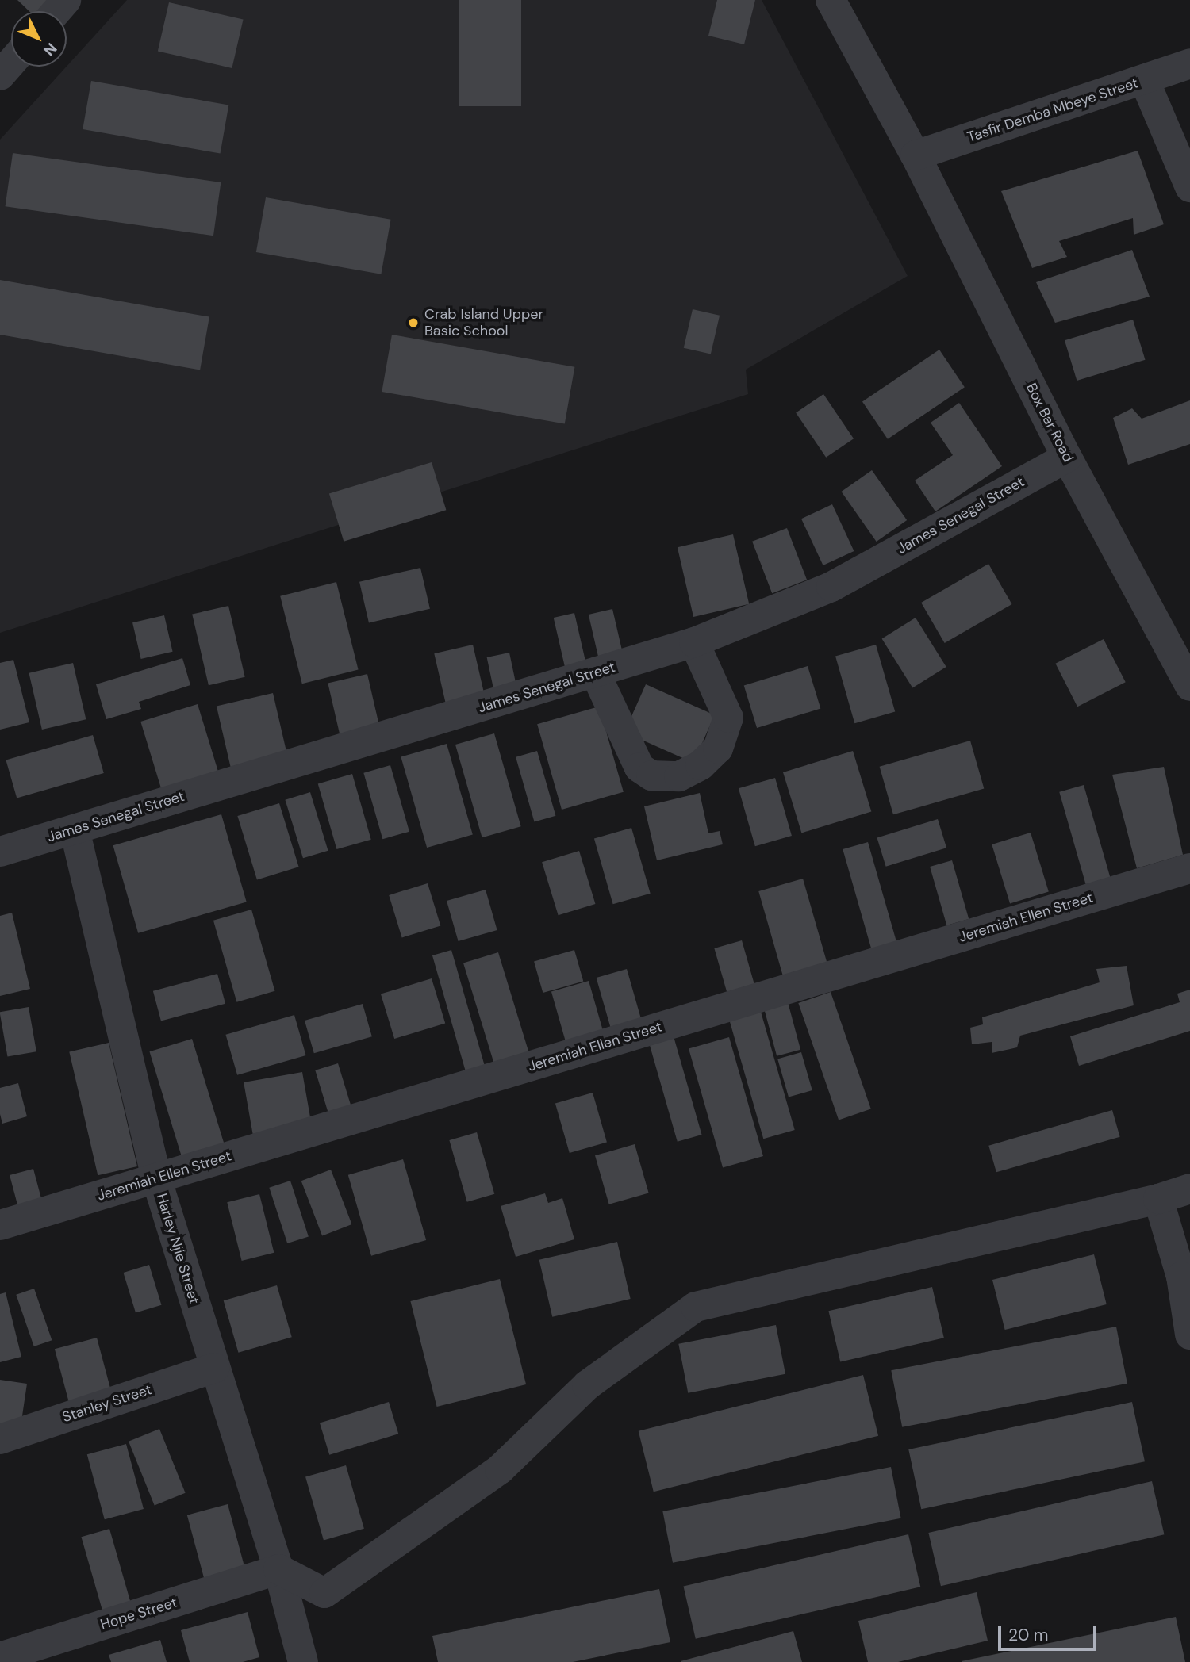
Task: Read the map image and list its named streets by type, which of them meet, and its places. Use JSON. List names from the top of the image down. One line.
{"streets":{"street":["Tasfir Demba Mbeye Street","Box Bar Road","James Senegal Street","Jeremiah Ellen Street","Harley Njie Street","Stanley Street","Hope Street"]},"crossings":[["Tasfir Demba Mbeye Street","Box Bar Road"],["Box Bar Road","James Senegal Street"],["James Senegal Street","Harley Njie Street"],["Jeremiah Ellen Street","Harley Njie Street"],["Harley Njie Street","Stanley Street"],["Harley Njie Street","Hope Street"]],"places":["Crab Island Upper Basic School"],"scale_bar":"20 m","north":"bottom right"}
